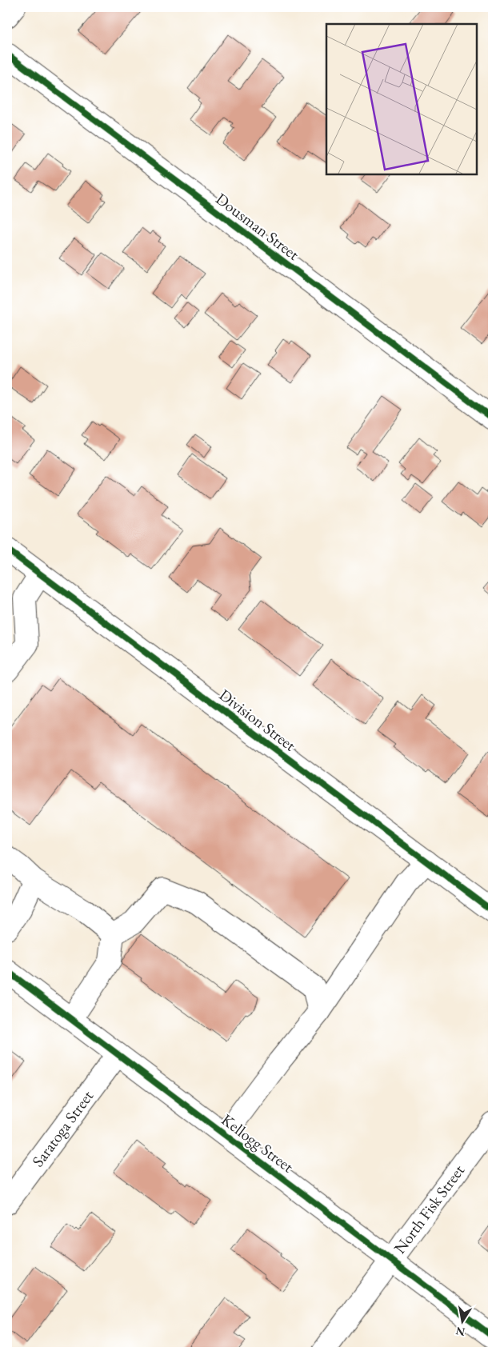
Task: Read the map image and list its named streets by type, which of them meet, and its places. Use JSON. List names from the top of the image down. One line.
{"streets":{"street":["Dousman Street","Division Street","Saratoga Street","Kellogg Street","North Fisk Street"]},"crossings":[["Saratoga Street","Kellogg Street"],["Kellogg Street","North Fisk Street"]],"north":"bottom"}
